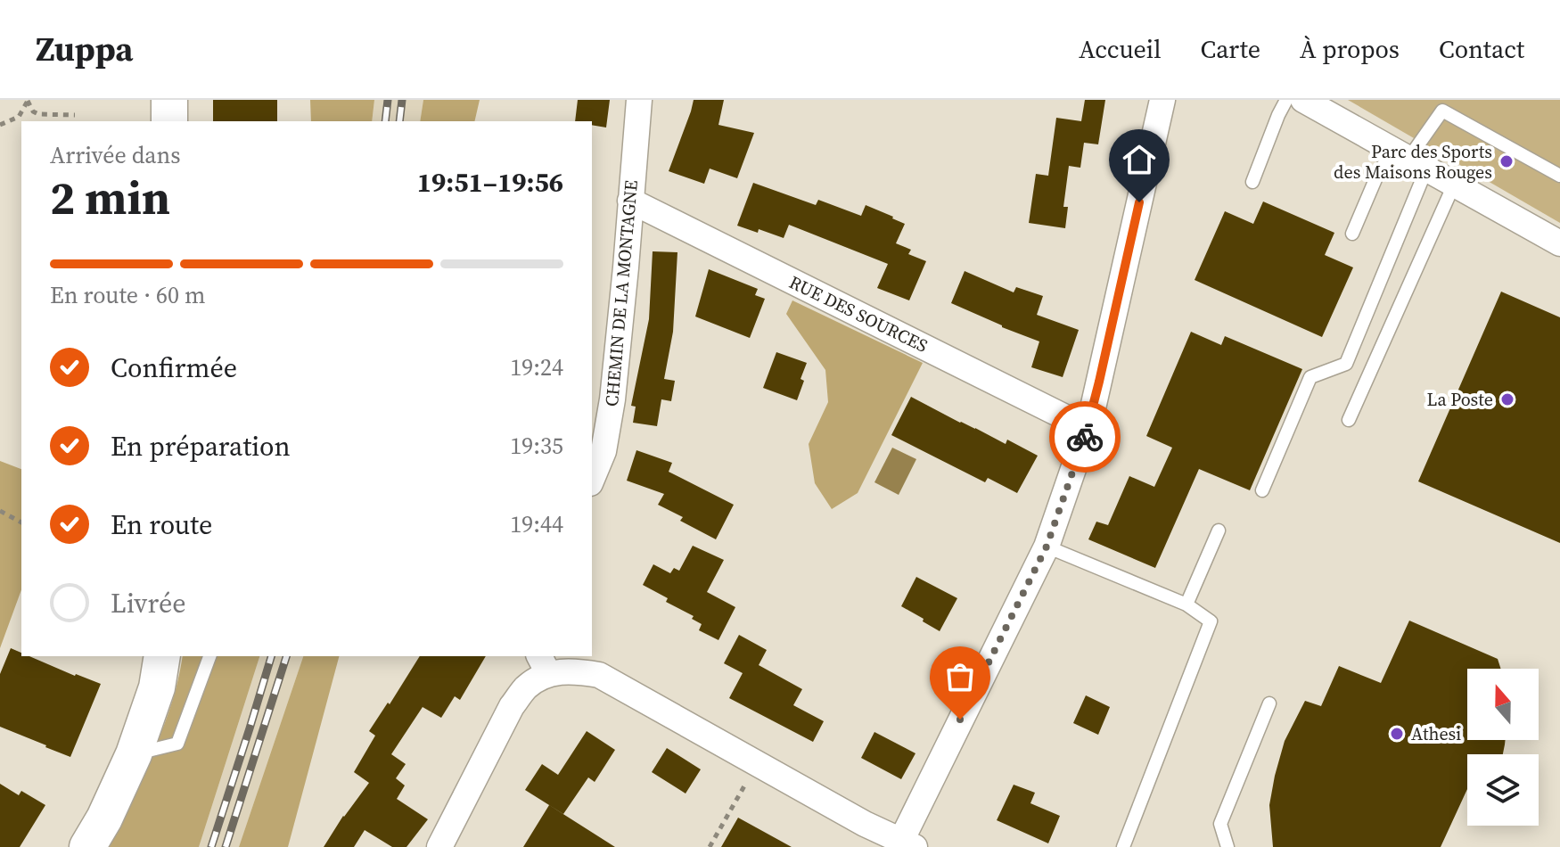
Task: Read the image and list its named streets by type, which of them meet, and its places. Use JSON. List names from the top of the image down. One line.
{"streets":{"street":["CHEMIN DE LA MONTAGNE","RUE DES SOURCES"]},"crossings":[["CHEMIN DE LA MONTAGNE","RUE DES SOURCES"]],"places":["Parc des Sports des Maisons Rouges","La Poste","Athesi"],"north":"top","page":{"header":"Zuppa","nav":["Accueil","Carte","À propos","Contact"],"heading":["2 min","Arrivée dans","19:51–19:56"],"bar":"En route · 60 m","list":[["Confirmée","19:24"],["En préparation","19:35"],["En route","19:44"],"Livrée"]}}
